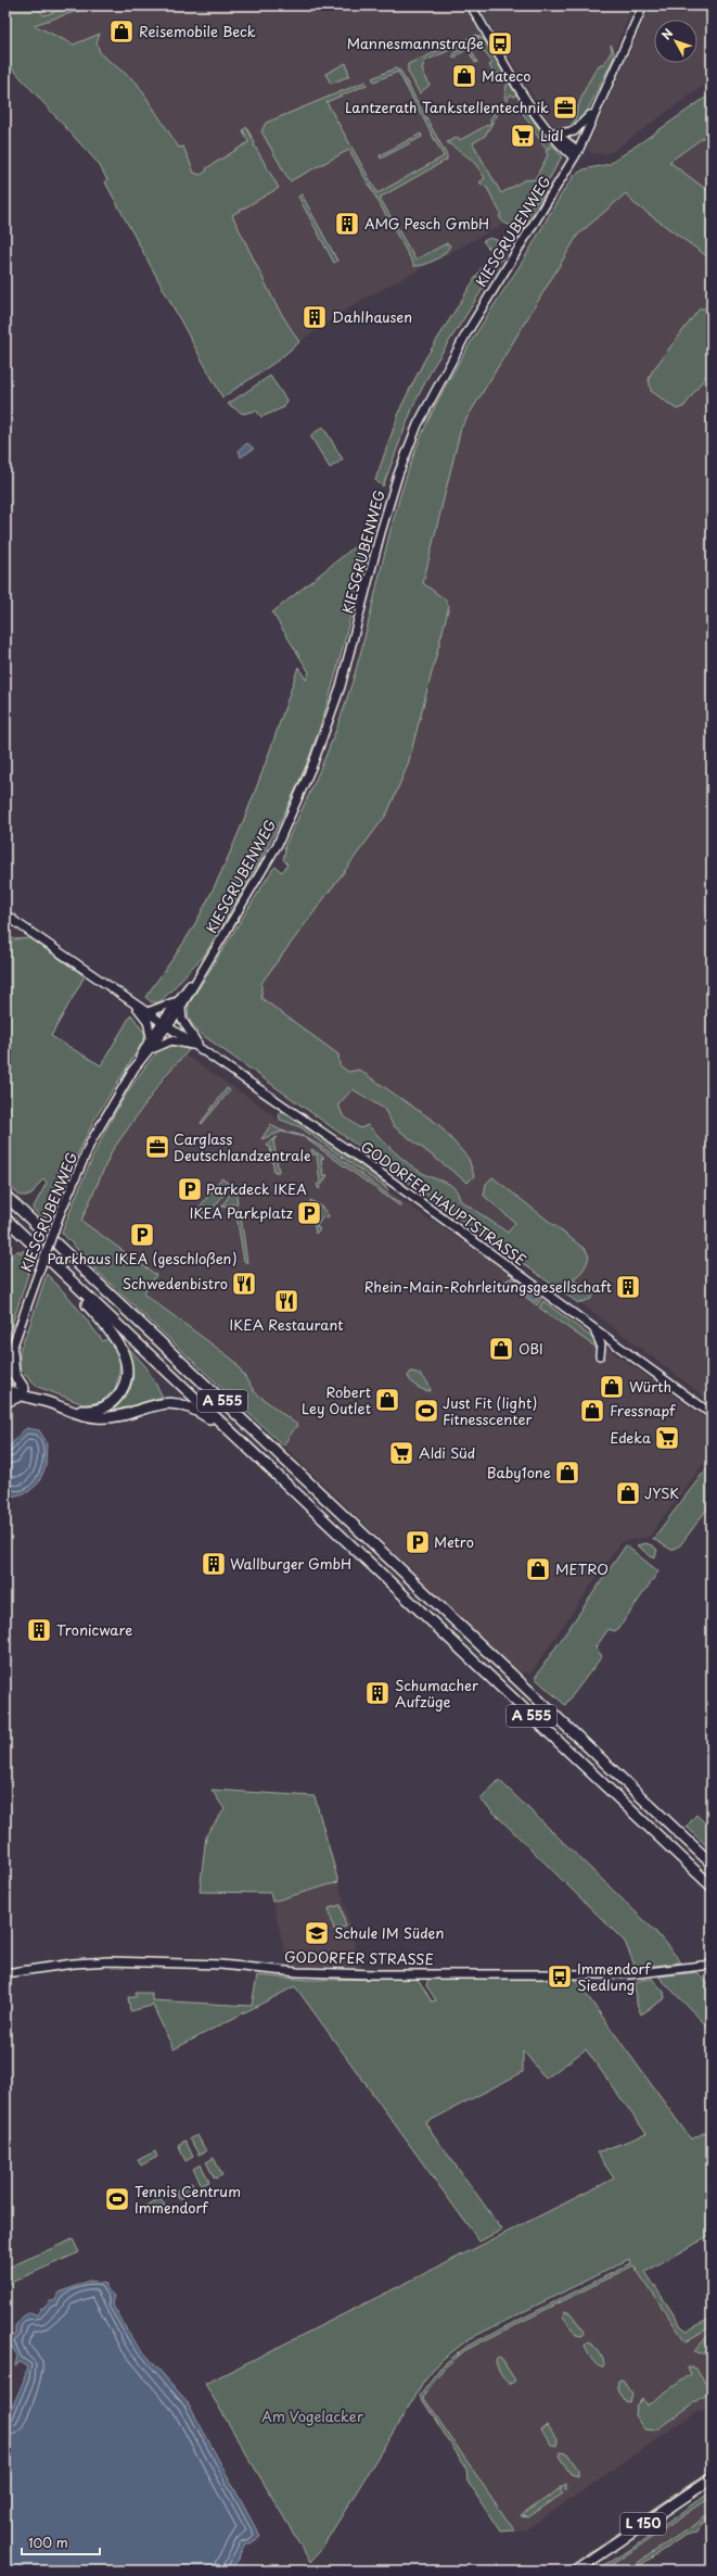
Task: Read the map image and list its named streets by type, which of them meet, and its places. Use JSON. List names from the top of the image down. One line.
{"streets":{"highway":["A 555","L 150"],"main road":["KIESGRUBENWEG","GODORFER HAUPTSTRASSE","GODORFER STRASSE"]},"crossings":[["KIESGRUBENWEG","GODORFER HAUPTSTRASSE"]],"parks":["Am Vogelacker"],"places":{"shop":["Reisemobile Beck","Mateco","OBI","Würth","Robert Ley Outlet","Fressnapf","Baby1one","JYSK","METRO"],"bus stop":["Mannesmannstraße","Immendorf Siedlung"],"office":["Lantzerath Tankstellentechnik","Carglass Deutschlandzentrale"],"supermarket":["Lidl","Edeka","Aldi Süd"],"building":["AMG Pesch GmbH","Dahlhausen","Rhein-Main-Rohrleitungsgesellschaft","Wallburger GmbH","Tronicware","Schumacher Aufzüge"],"parking":["Parkdeck IKEA","IKEA Parkplatz","Parkhaus IKEA (geschloßen)","Metro"],"restaurant":["Schwedenbistro","IKEA Restaurant"],"sports":["Just Fit (light) Fitnesscenter","Tennis Centrum Immendorf"],"school or university":["Schule IM Süden"]},"scale_bar":"100 m","north":"top left"}
